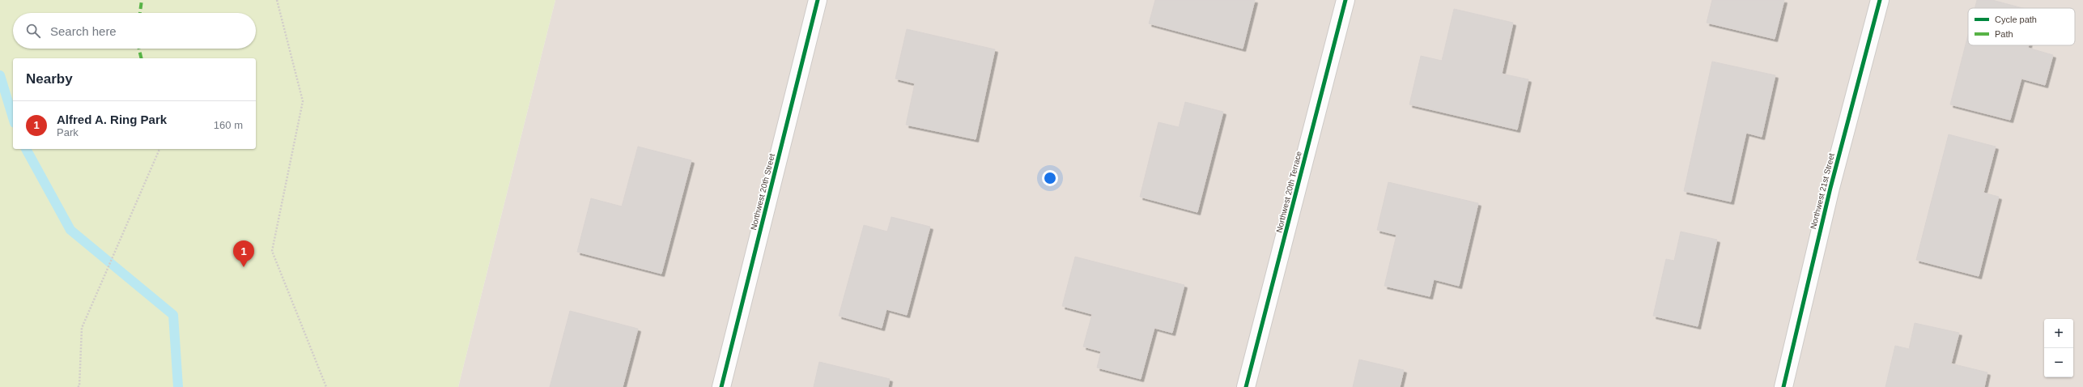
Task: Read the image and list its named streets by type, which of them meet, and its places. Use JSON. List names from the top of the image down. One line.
{"streets":{"street":["Northwest 21st Street","Northwest 20th Street","Northwest 20th Terrace"]},"legend":["Cycle path","Path"],"page":{"search":"Search here","heading":"Nearby","list":[{"mark":"1","name":"Alfred A. Ring Park","note":"Park","value":"160 m"}],"pins":"1","map_buttons":["+","−"]}}
